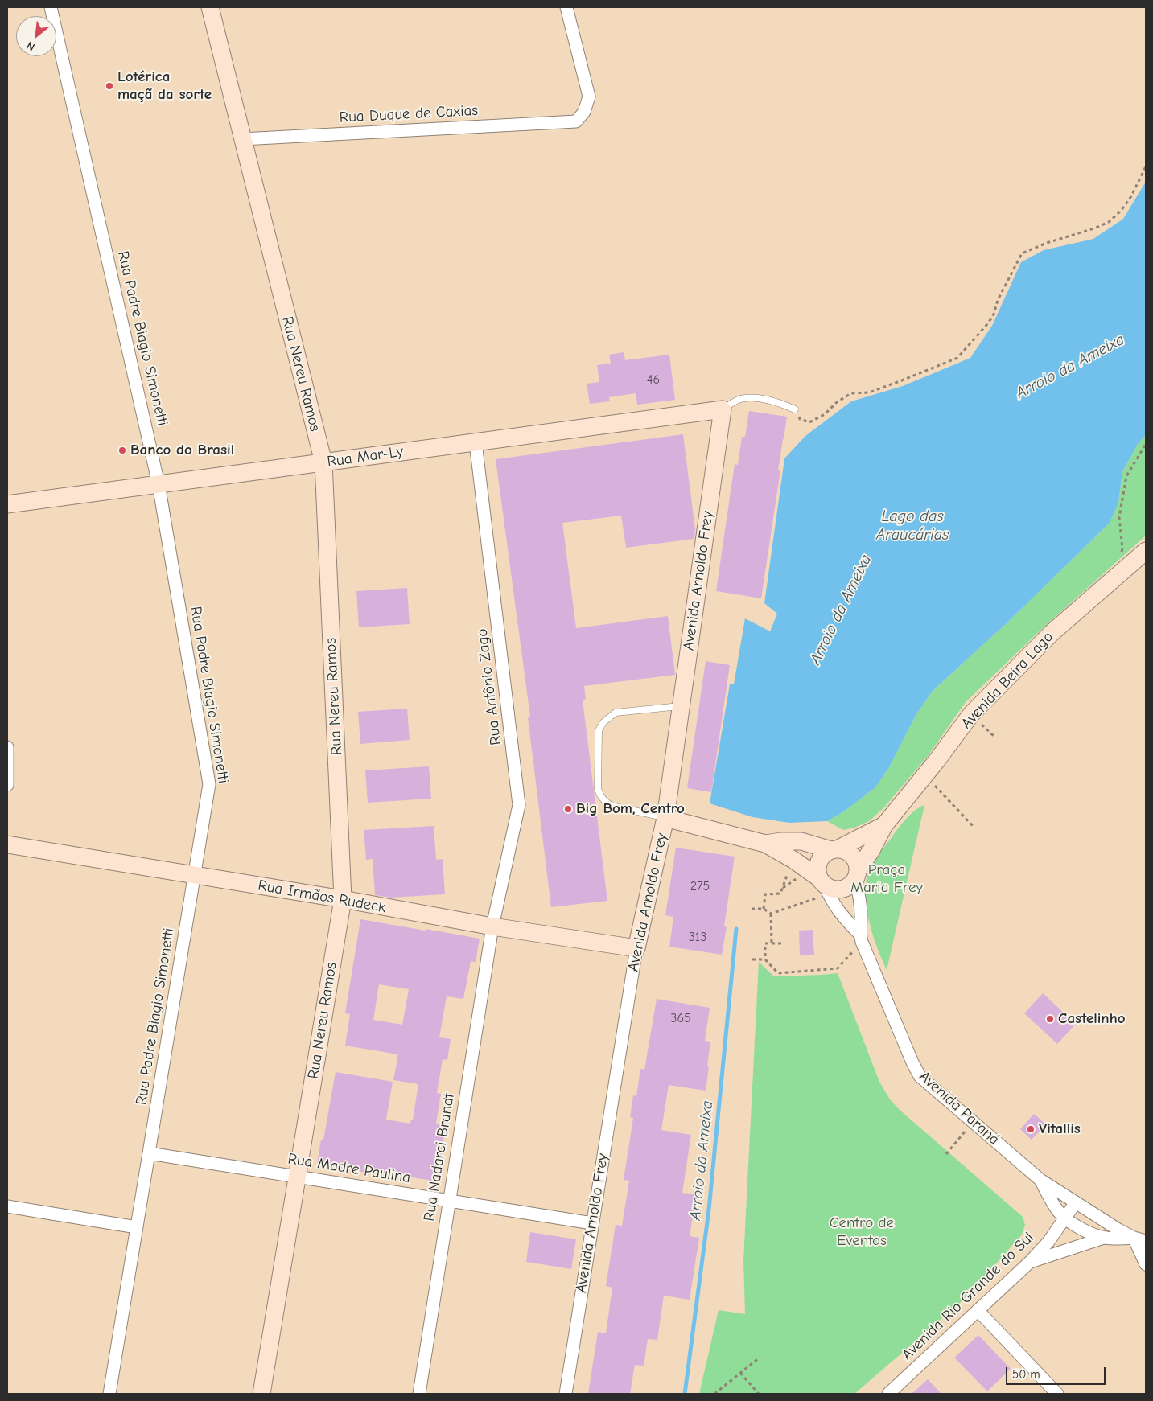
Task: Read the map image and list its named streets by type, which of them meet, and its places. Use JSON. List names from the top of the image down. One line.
{"streets":{"street":["Rua Duque de Caxias","Rua Padre Biagio Simonetti","Rua Nereu Ramos","Rua Mar-Ly","Avenida Arnoldo Frey","Avenida Beira Lago","Rua Antônio Zago","Rua Irmãos Rudeck","Avenida Paraná","Rua Nadarci Brandt","Rua Madre Paulina","Avenida Rio Grande do Sul"]},"crossings":[["Rua Duque de Caxias","Rua Nereu Ramos"],["Rua Padre Biagio Simonetti","Rua Mar-Ly"],["Rua Padre Biagio Simonetti","Rua Irmãos Rudeck"],["Rua Padre Biagio Simonetti","Rua Madre Paulina"],["Rua Nereu Ramos","Rua Mar-Ly"],["Rua Nereu Ramos","Rua Irmãos Rudeck"],["Rua Nereu Ramos","Rua Madre Paulina"],["Rua Mar-Ly","Avenida Arnoldo Frey"],["Rua Mar-Ly","Rua Antônio Zago"],["Avenida Arnoldo Frey","Rua Irmãos Rudeck"],["Avenida Arnoldo Frey","Avenida Paraná"],["Avenida Arnoldo Frey","Rua Madre Paulina"],["Avenida Beira Lago","Avenida Paraná"],["Rua Antônio Zago","Rua Irmãos Rudeck"],["Rua Antônio Zago","Rua Nadarci Brandt"],["Rua Irmãos Rudeck","Rua Nadarci Brandt"],["Avenida Paraná","Avenida Rio Grande do Sul"],["Rua Nadarci Brandt","Rua Madre Paulina"]],"water":["Arroio da Ameixa","Lago das Araucárias"],"parks":["Praça Maria Frey","Centro de Eventos"],"places":["Lotérica maçã da sorte","Banco do Brasil","Big Bom, Centro","Castelinho","Vitallis"],"house_numbers":["46","275","313","365"],"scale_bar":"50 m","north":"bottom left"}
